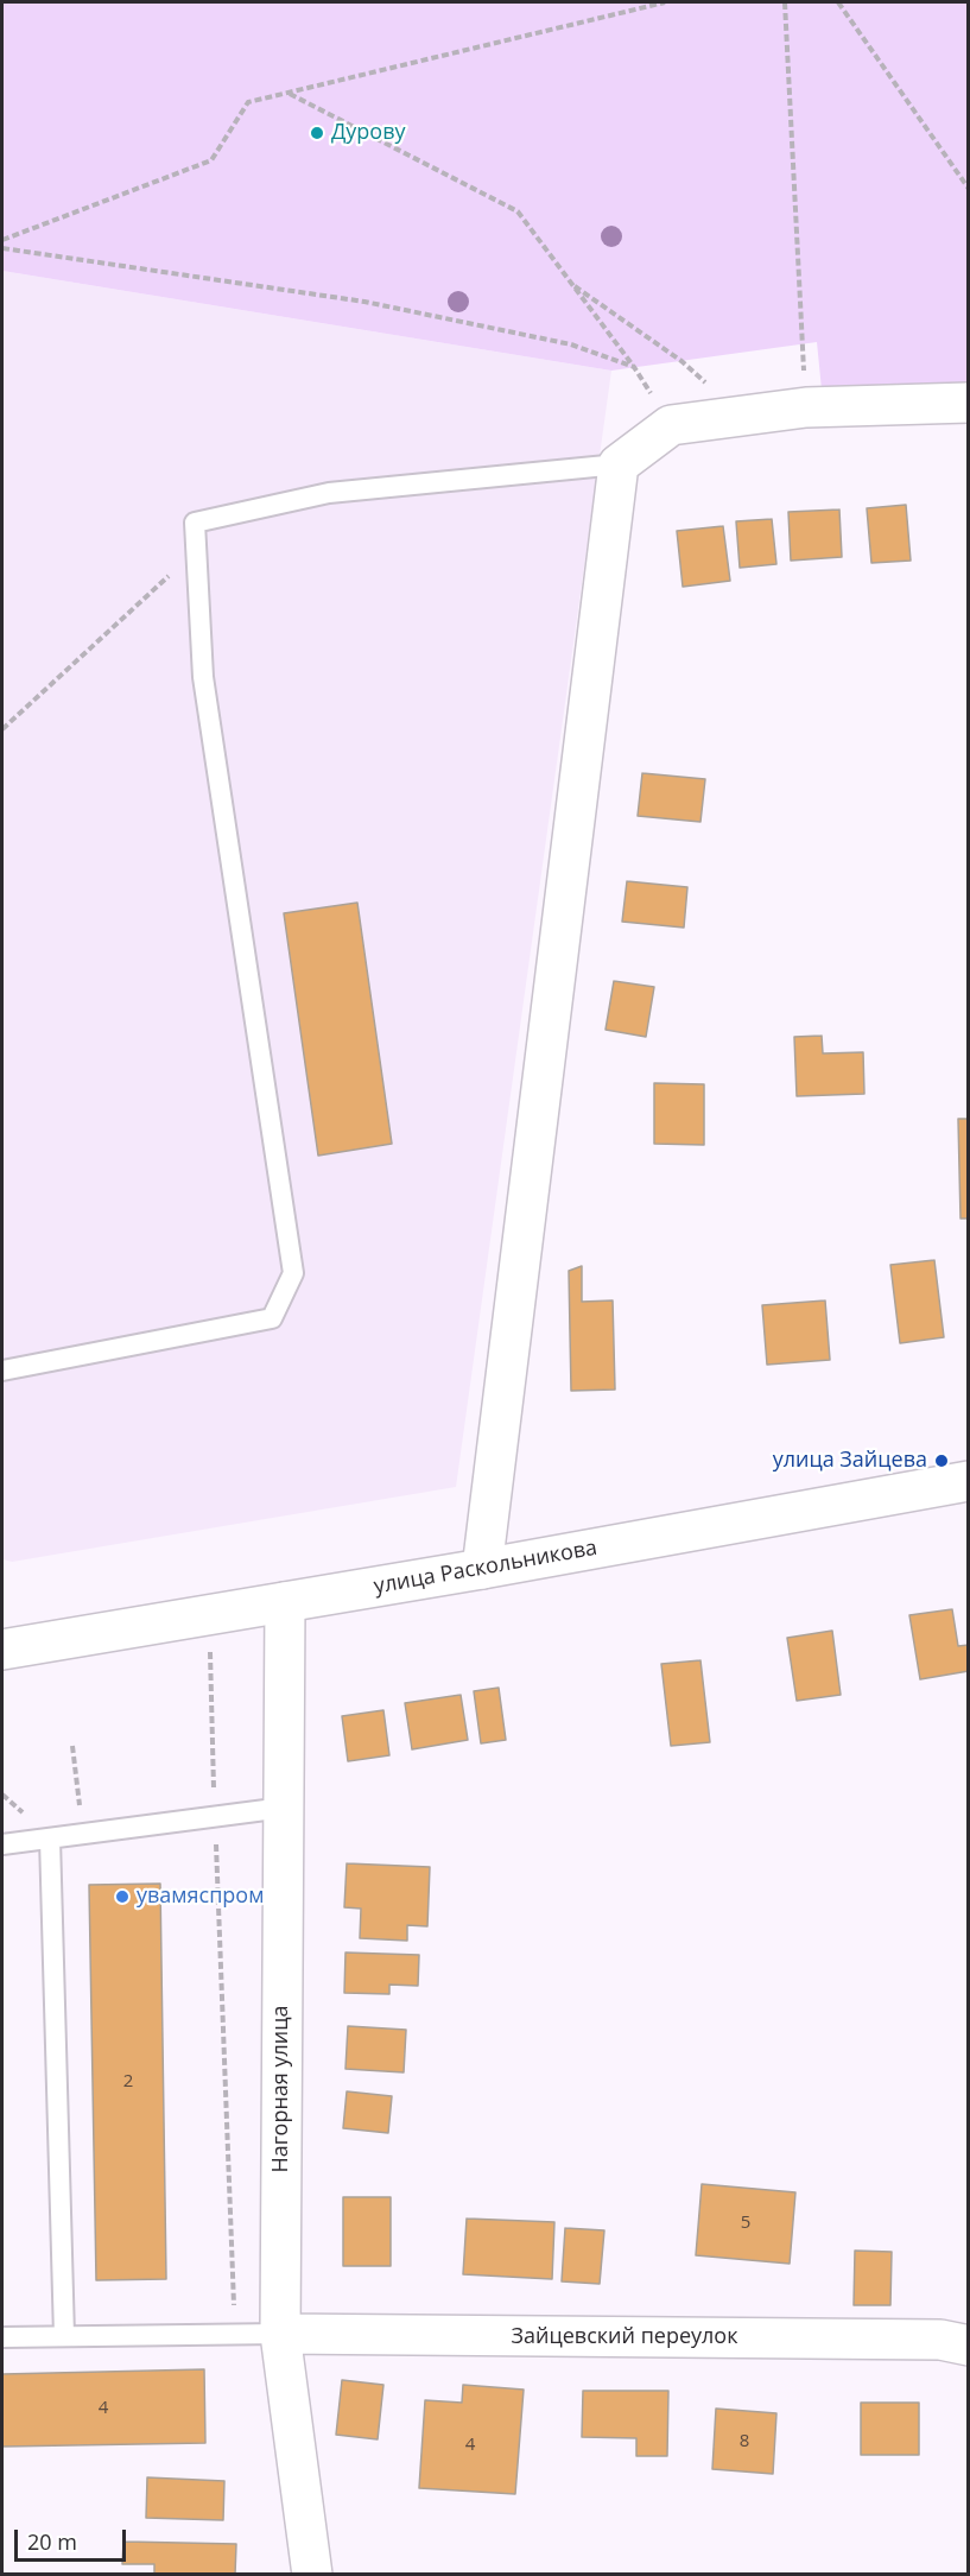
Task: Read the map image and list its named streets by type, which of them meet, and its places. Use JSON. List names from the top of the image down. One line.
{"streets":{"street":["улица Раскольникова","Нагорная улица","Зайцевский переулок"]},"crossings":[["улица Раскольникова","Нагорная улица"],["Нагорная улица","Зайцевский переулок"]],"places":["Дурову","улица Зайцева","увамяспром"],"house_numbers":["2","5","4","8","4"],"scale_bar":"20 m"}
